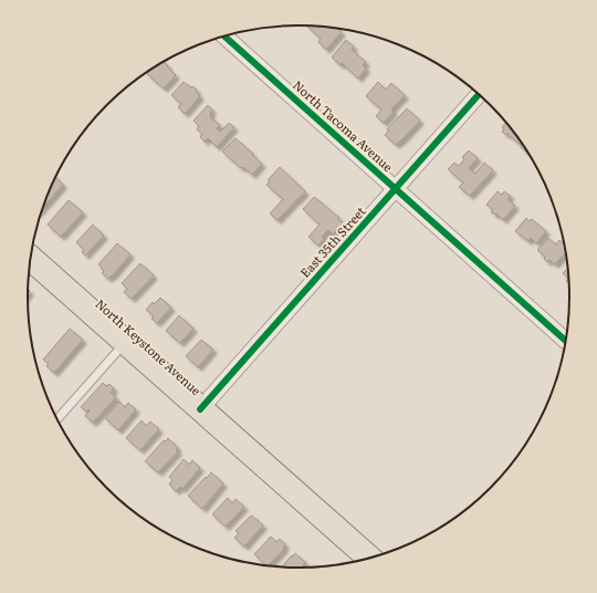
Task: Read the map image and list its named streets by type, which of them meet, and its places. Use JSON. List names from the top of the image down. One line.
{"streets":{"main road":["North Keystone Avenue"],"street":["North Tacoma Avenue","East 35th Street"]},"crossings":[["North Tacoma Avenue","East 35th Street"],["East 35th Street","North Keystone Avenue"]]}
